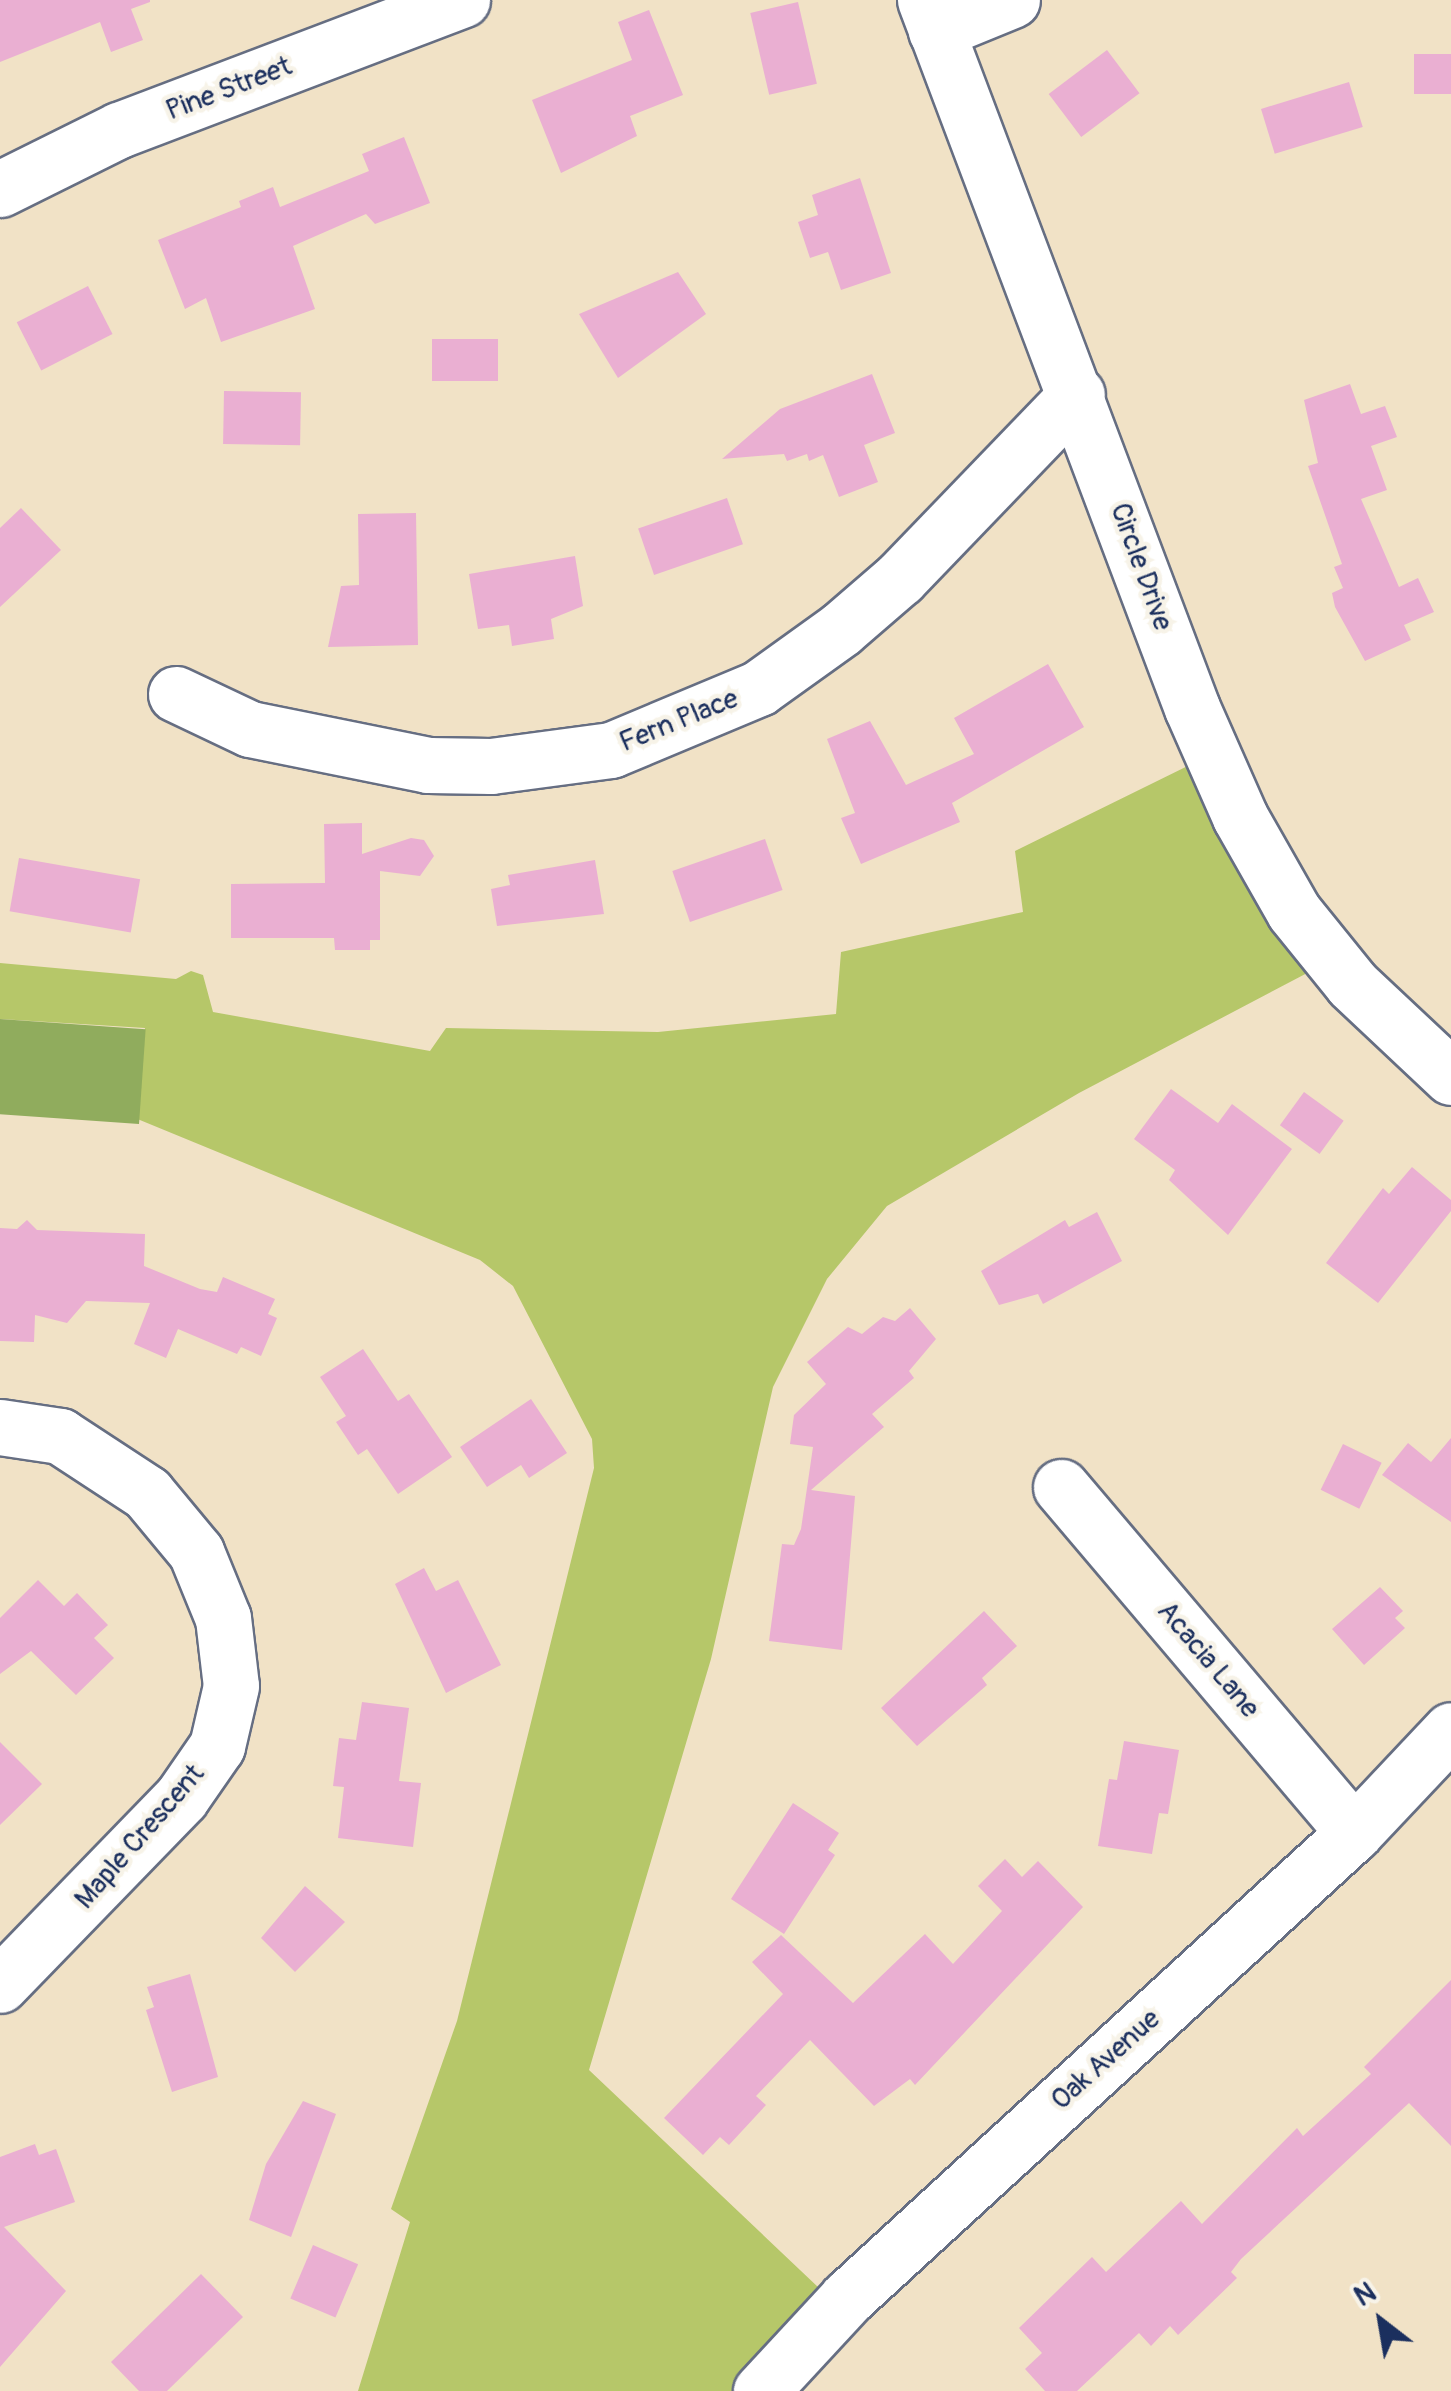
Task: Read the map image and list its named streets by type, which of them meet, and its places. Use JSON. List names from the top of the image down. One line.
{"streets":{"street":["Pine Street","Circle Drive","Fern Place","Acacia Lane","Maple Crescent","Oak Avenue"]},"crossings":[["Circle Drive","Fern Place"],["Acacia Lane","Oak Avenue"]],"north":"top left"}
